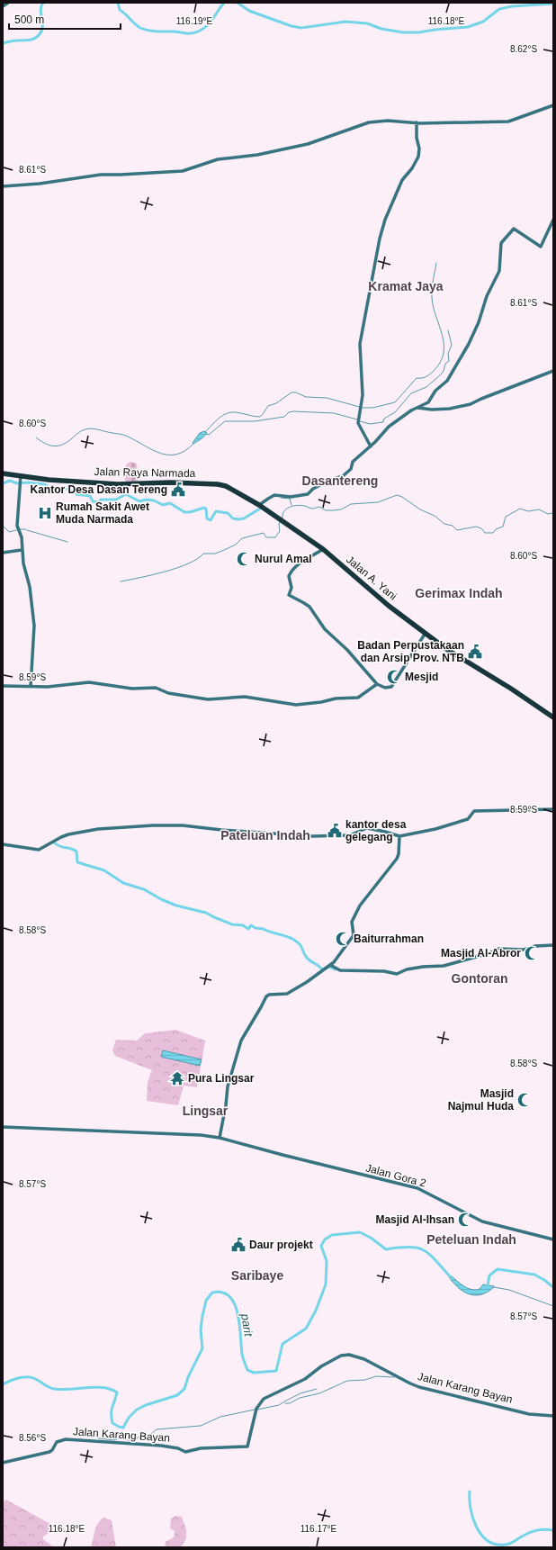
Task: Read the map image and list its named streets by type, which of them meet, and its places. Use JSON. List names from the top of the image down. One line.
{"streets":{"highway":["Jalan Raya Narmada","Jalan A. Yani"],"street":["Jalan Gora 2","Jalan Karang Bayan"]},"crossings":[["Jalan Raya Narmada","Jalan A. Yani"]],"districts":["Kramat Jaya","Dasantereng","Gerimax Indah","Pateluan Indah","Gontoran","Lingsar","Peteluan Indah","Saribaye"],"water":["parit"],"places":{"public building":["Kantor Desa Dasan Tereng","Badan Perpustakaan dan Arsip Prov. NTB","kantor desa gelegang","Daur projekt"],"hospital":["Rumah Sakit Awet Muda Narmada"],"mosque":["Nurul Amal","Mesjid","Baiturrahman","Masjid Al-Abror","Masjid Najmul Huda","Masjid Al-Ihsan"],"temple":["Pura Lingsar"]},"scale_bar":"500 m","coordinates":["116.19°E","116.18°E","8.62°S","8.61°S","8.60°S","8.59°S","8.58°S","8.57°S","8.56°S","116.17°E"]}
